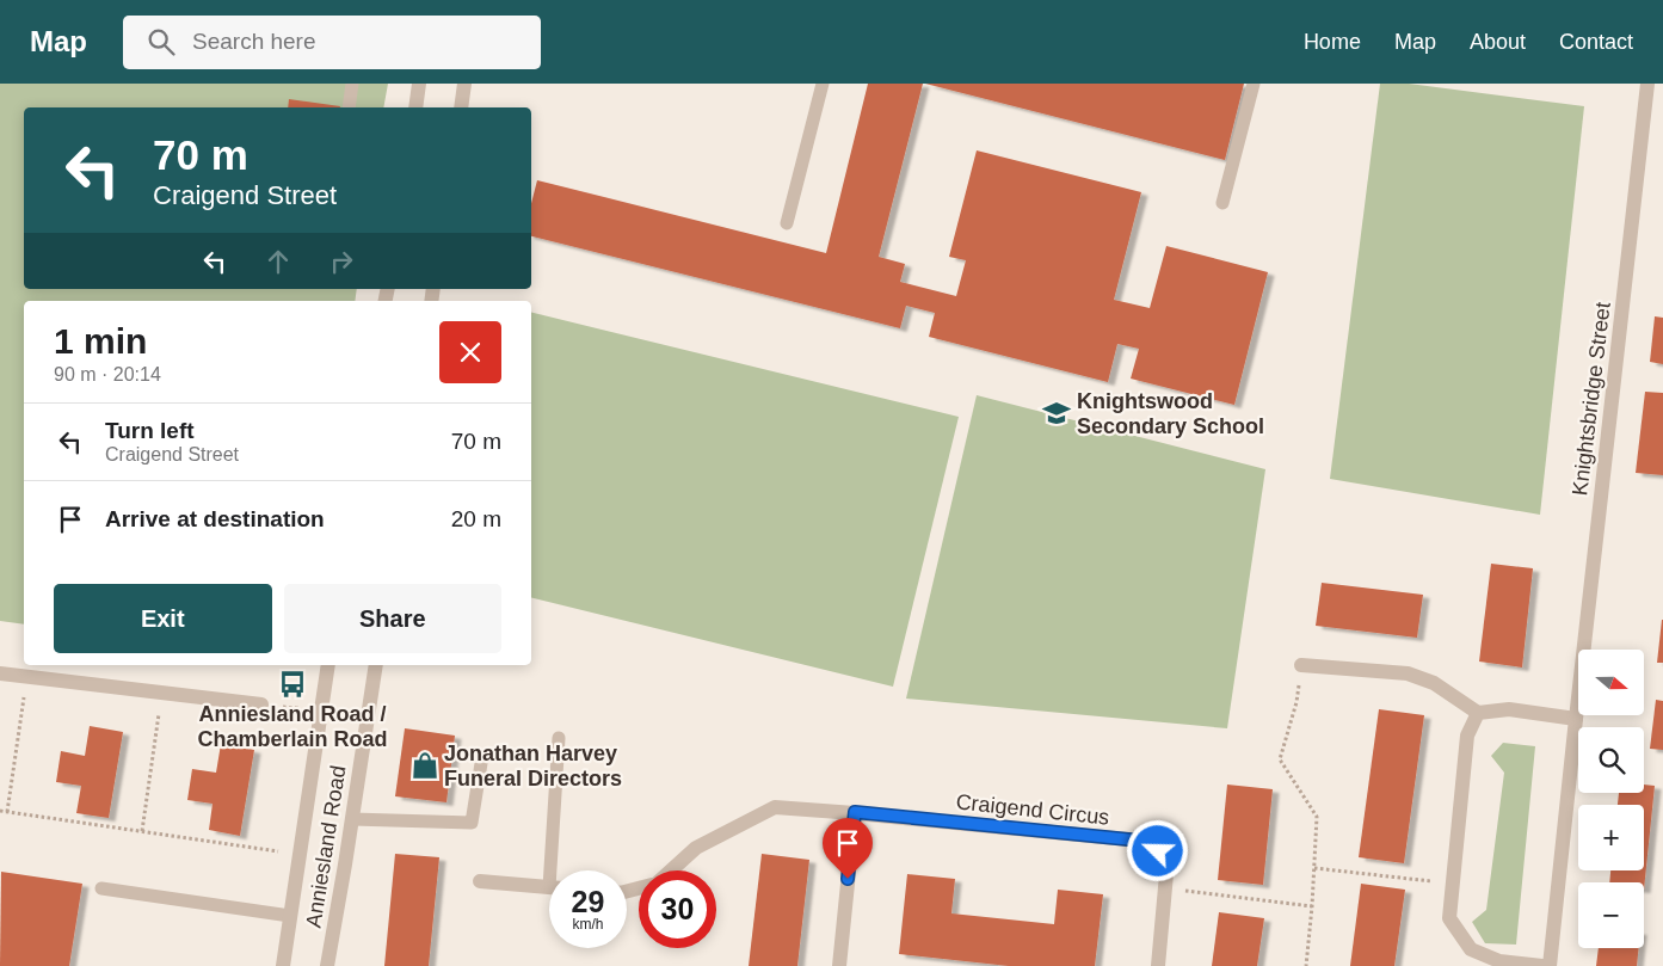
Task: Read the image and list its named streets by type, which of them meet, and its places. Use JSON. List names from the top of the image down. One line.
{"streets":{"street":["Knightsbridge Street","Craigend Circus","Anniesland Road"]},"places":{"school or university":["Knightswood Secondary School"],"bus stop":["Anniesland Road / Chamberlain Road"],"shop":["Jonathan Harvey Funeral Directors"]},"north":"right","page":{"header":"Map","search":"Search here","nav":["Home","Map","About","Contact"],"turn":["70 m","Craigend Street"],"heading":["1 min","90 m · 20:14"],"list":[{"name":"Turn left","note":"Craigend Street","value":"70 m"},{"name":"Arrive at destination","value":"20 m"}],"buttons":["Exit","Share"],"map_buttons":["+","−"],"speed":"29 km/h","limit":"30"}}
